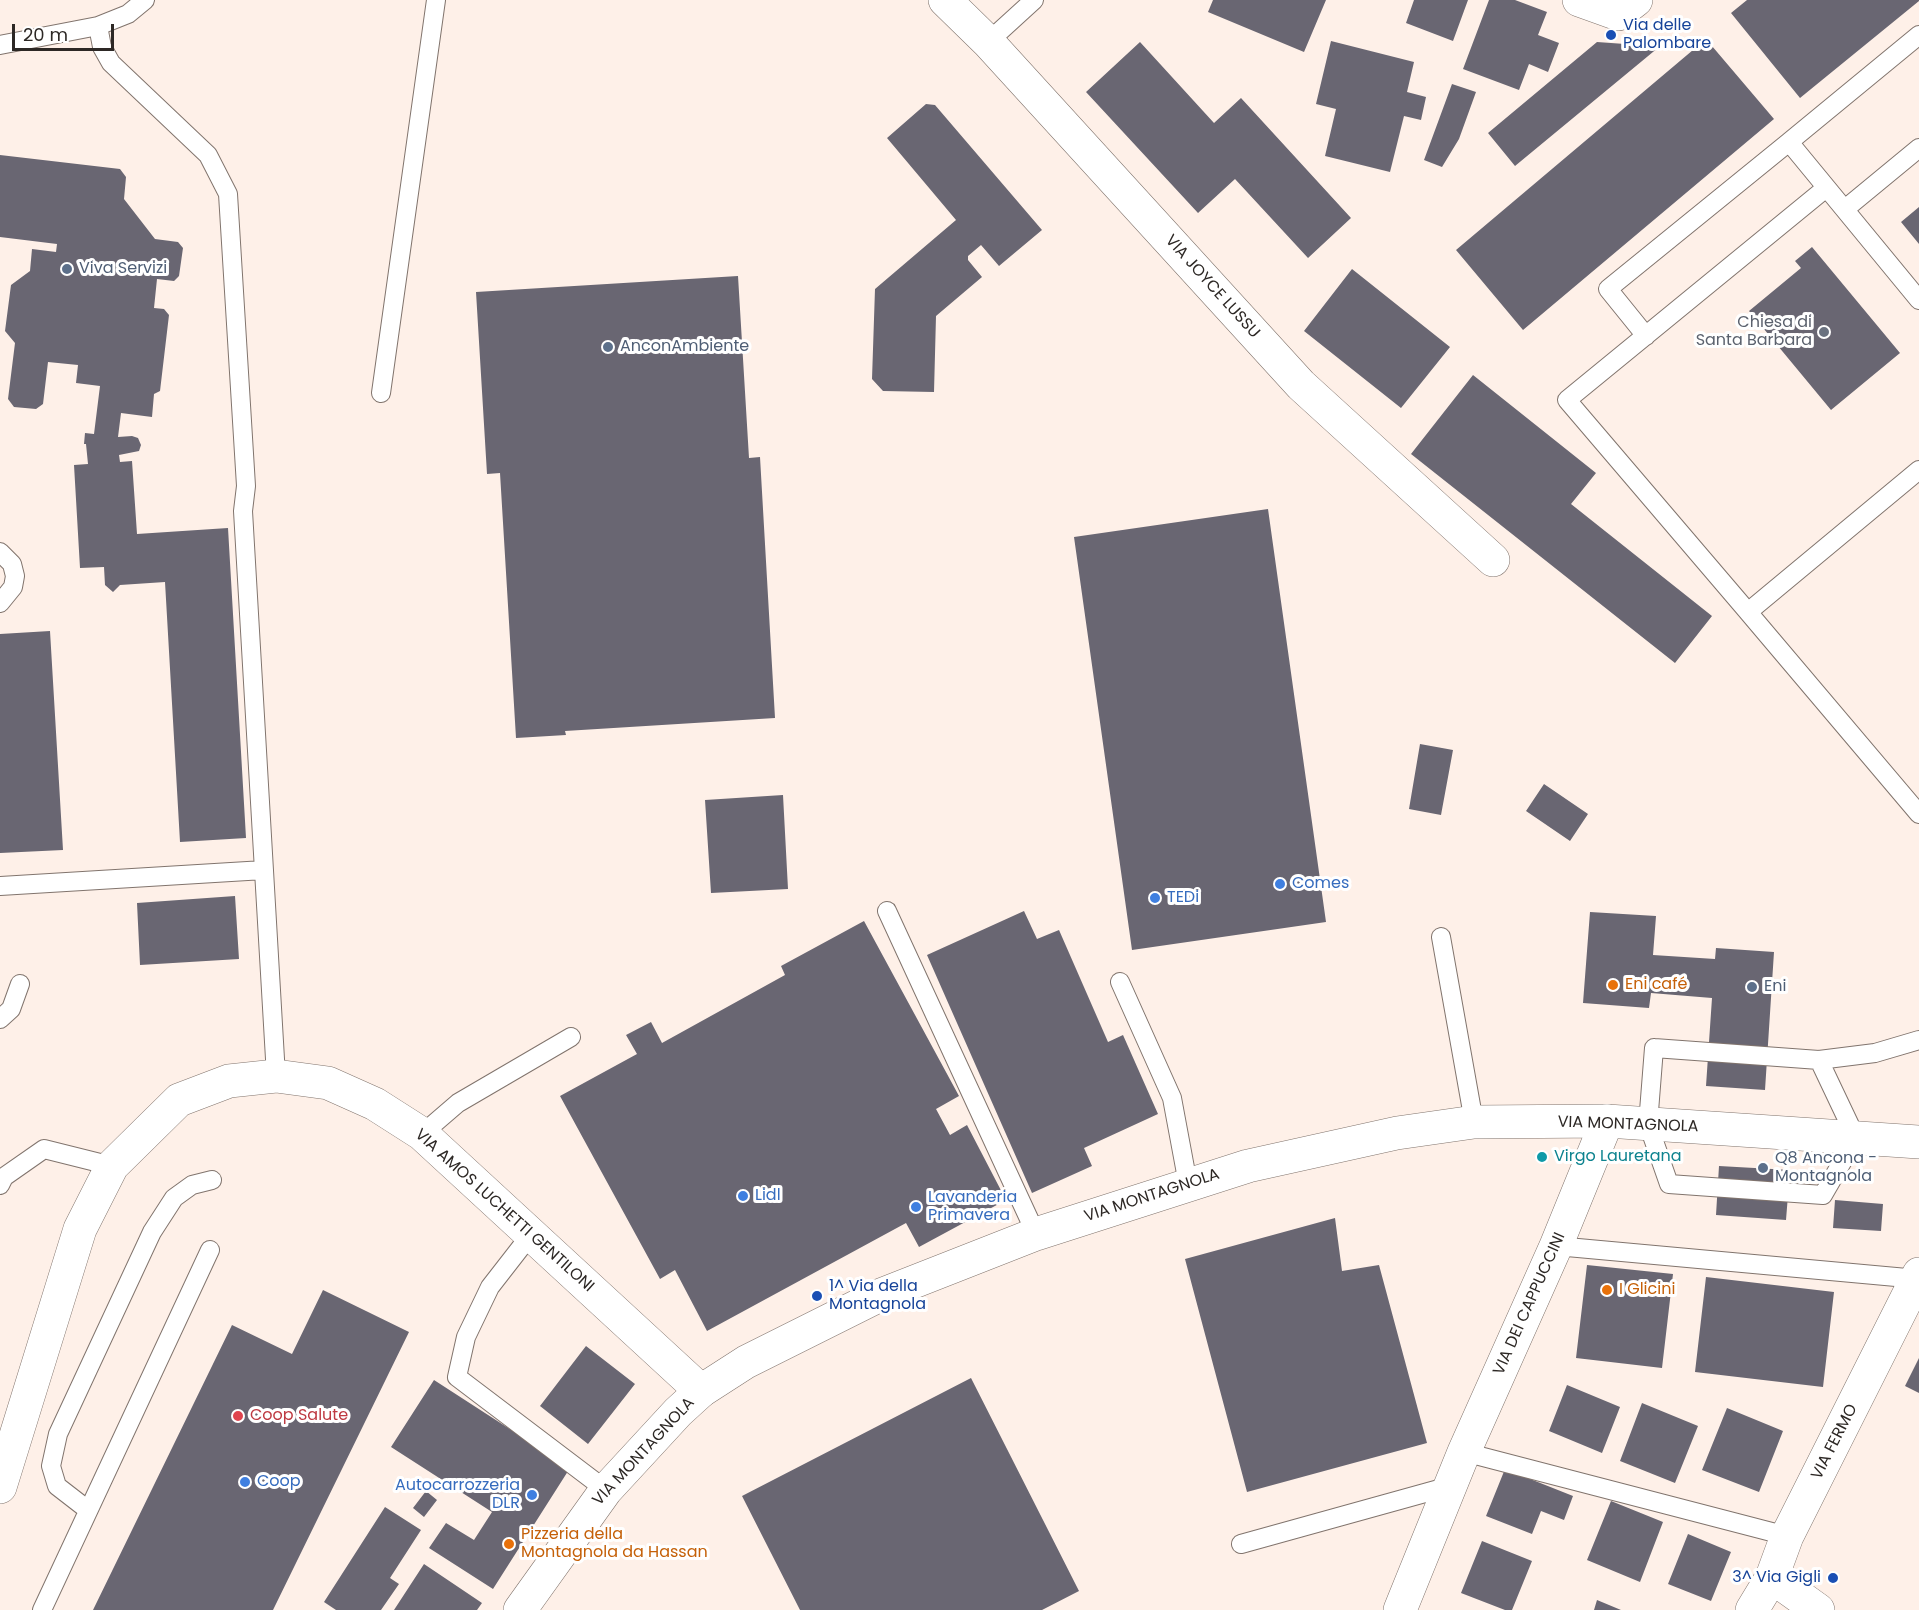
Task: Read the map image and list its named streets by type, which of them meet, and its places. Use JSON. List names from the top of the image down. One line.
{"streets":{"street":["VIA JOYCE LUSSU","VIA MONTAGNOLA","VIA AMOS LUCHETTI GENTILONI","VIA DEI CAPPUCCINI","VIA FERMO"]},"crossings":[["VIA MONTAGNOLA","VIA AMOS LUCHETTI GENTILONI"],["VIA MONTAGNOLA","VIA DEI CAPPUCCINI"]],"places":["Via delle Palombare","Viva Servizi","Chiesa di Santa Barbara","AnconAmbiente","Comes","TEDi","Eni café","Eni","Virgo Lauretana","Q8 Ancona - Montagnola","Lidl","Lavanderia Primavera","I Glicini","1^ Via della Montagnola","Coop Salute","Coop","Autocarrozzeria DLR","Pizzeria della Montagnola da Hassan","3^ Via Gigli"],"scale_bar":"20 m"}
